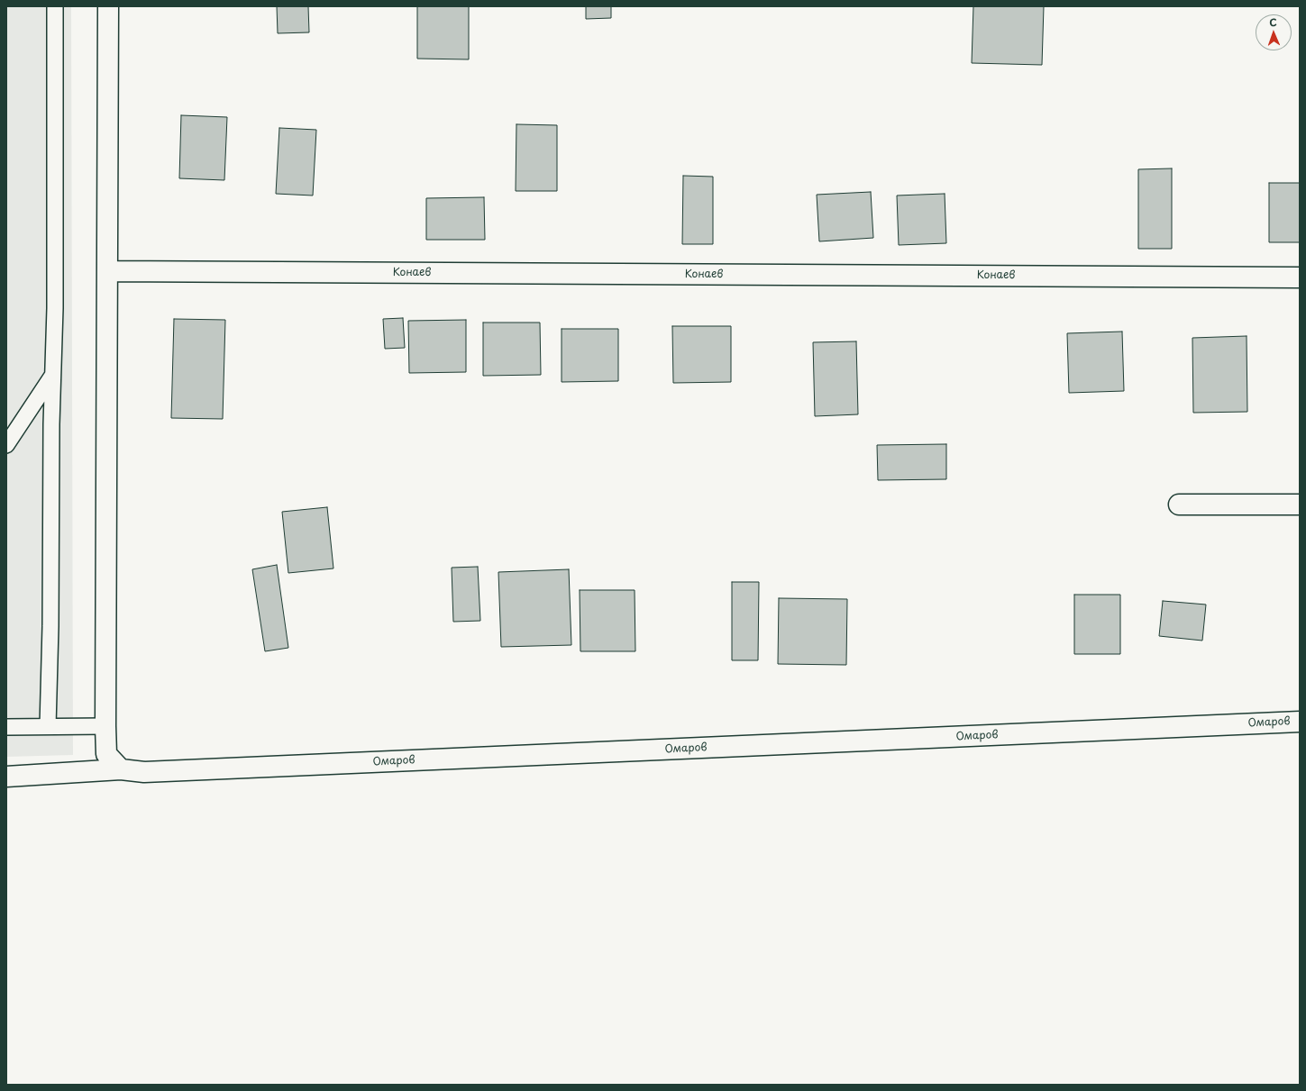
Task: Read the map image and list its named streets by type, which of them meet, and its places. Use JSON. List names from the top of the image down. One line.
{"streets":{"street":["Конаев","Омаров"]},"north":"top"}
